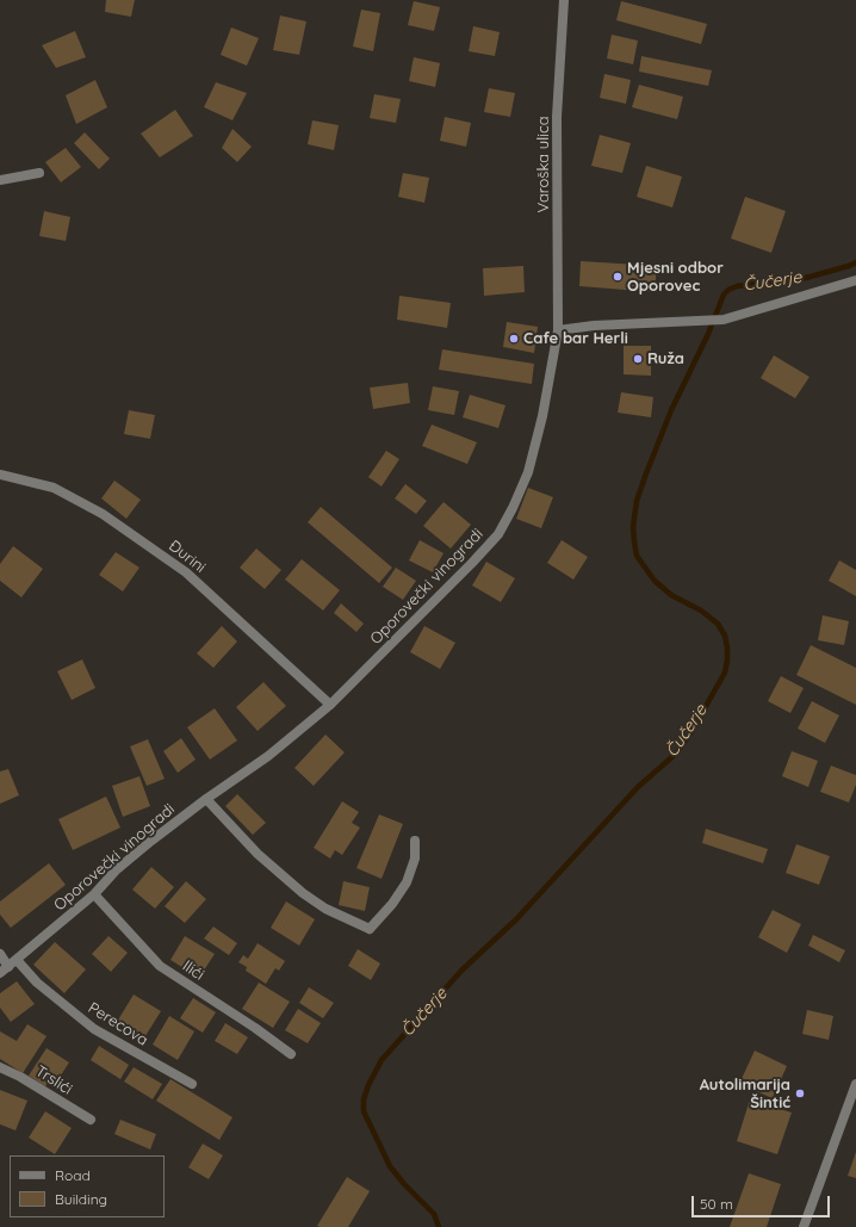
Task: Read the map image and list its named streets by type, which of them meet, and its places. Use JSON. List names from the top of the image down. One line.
{"streets":{"street":["Varoška ulica","Đurini","Oporovečki vinogradi","Ilići","Perecova","Trslići"]},"crossings":[["Varoška ulica","Oporovečki vinogradi"],["Đurini","Oporovečki vinogradi"],["Oporovečki vinogradi","Ilići"],["Oporovečki vinogradi","Perecova"]],"water":["Čučerje"],"places":["Mjesni odbor Oporovec","Cafe bar Herli","Ruža","Autolimarija Šintić"],"legend":["Road","Building"],"scale_bar":"50 m"}
